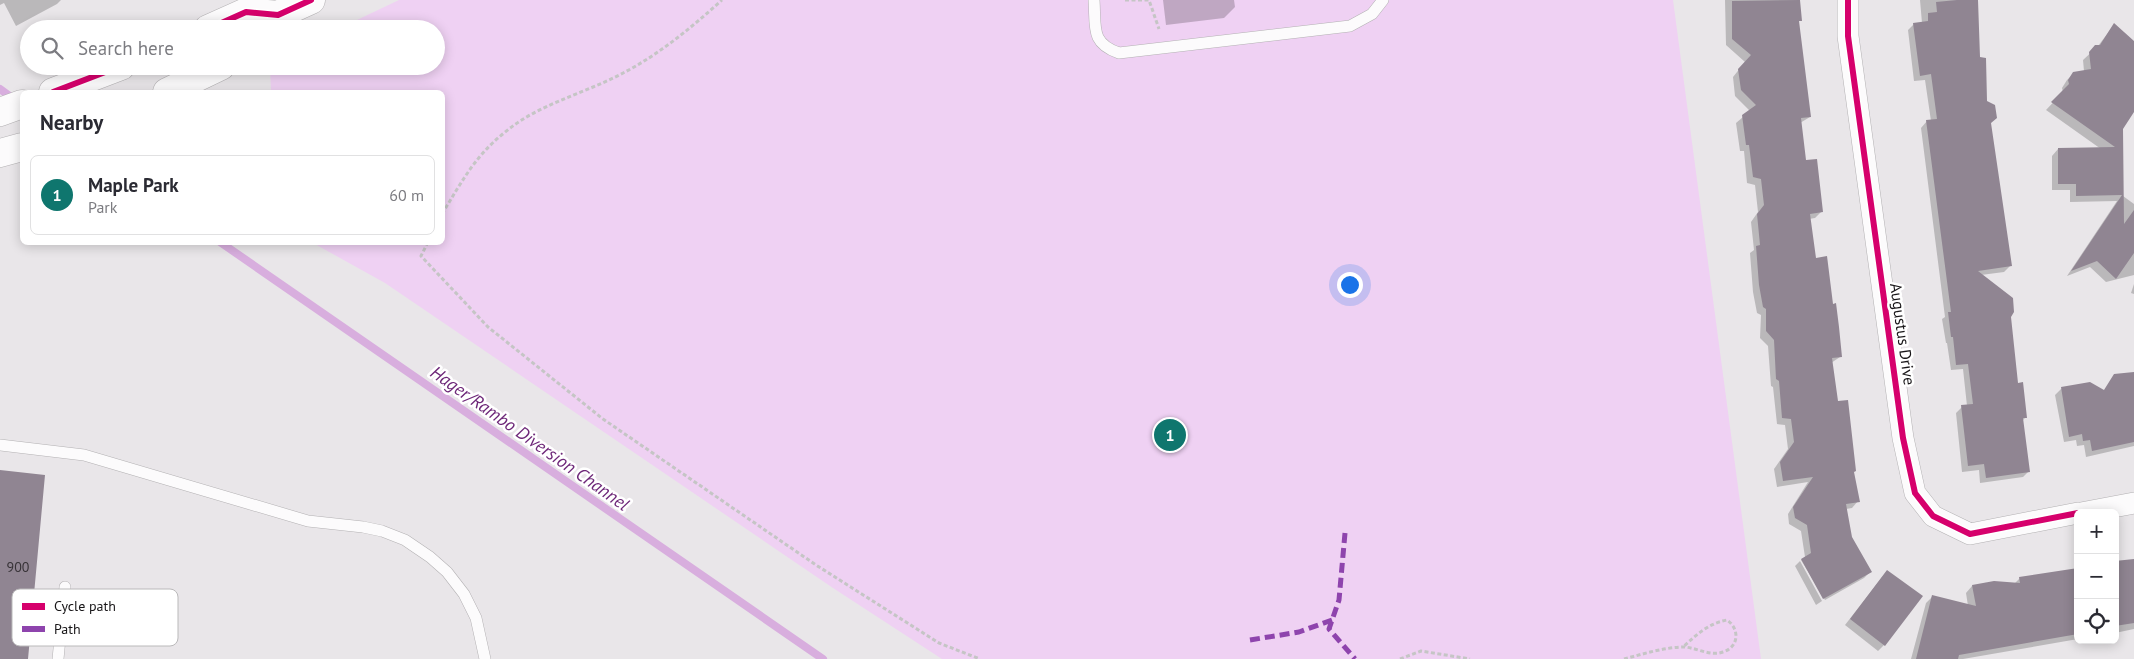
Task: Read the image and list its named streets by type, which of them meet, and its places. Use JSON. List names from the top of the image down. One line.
{"streets":{"street":["Augustus Drive"]},"water":["Hager/Rambo Diversion Channel"],"house_numbers":["900"],"legend":["Cycle path","Path"],"page":{"search":"Search here","heading":"Nearby","list":[{"mark":"1","name":"Maple Park","note":"Park","value":"60 m"}],"pins":"1","map_buttons":["+","−"]}}
